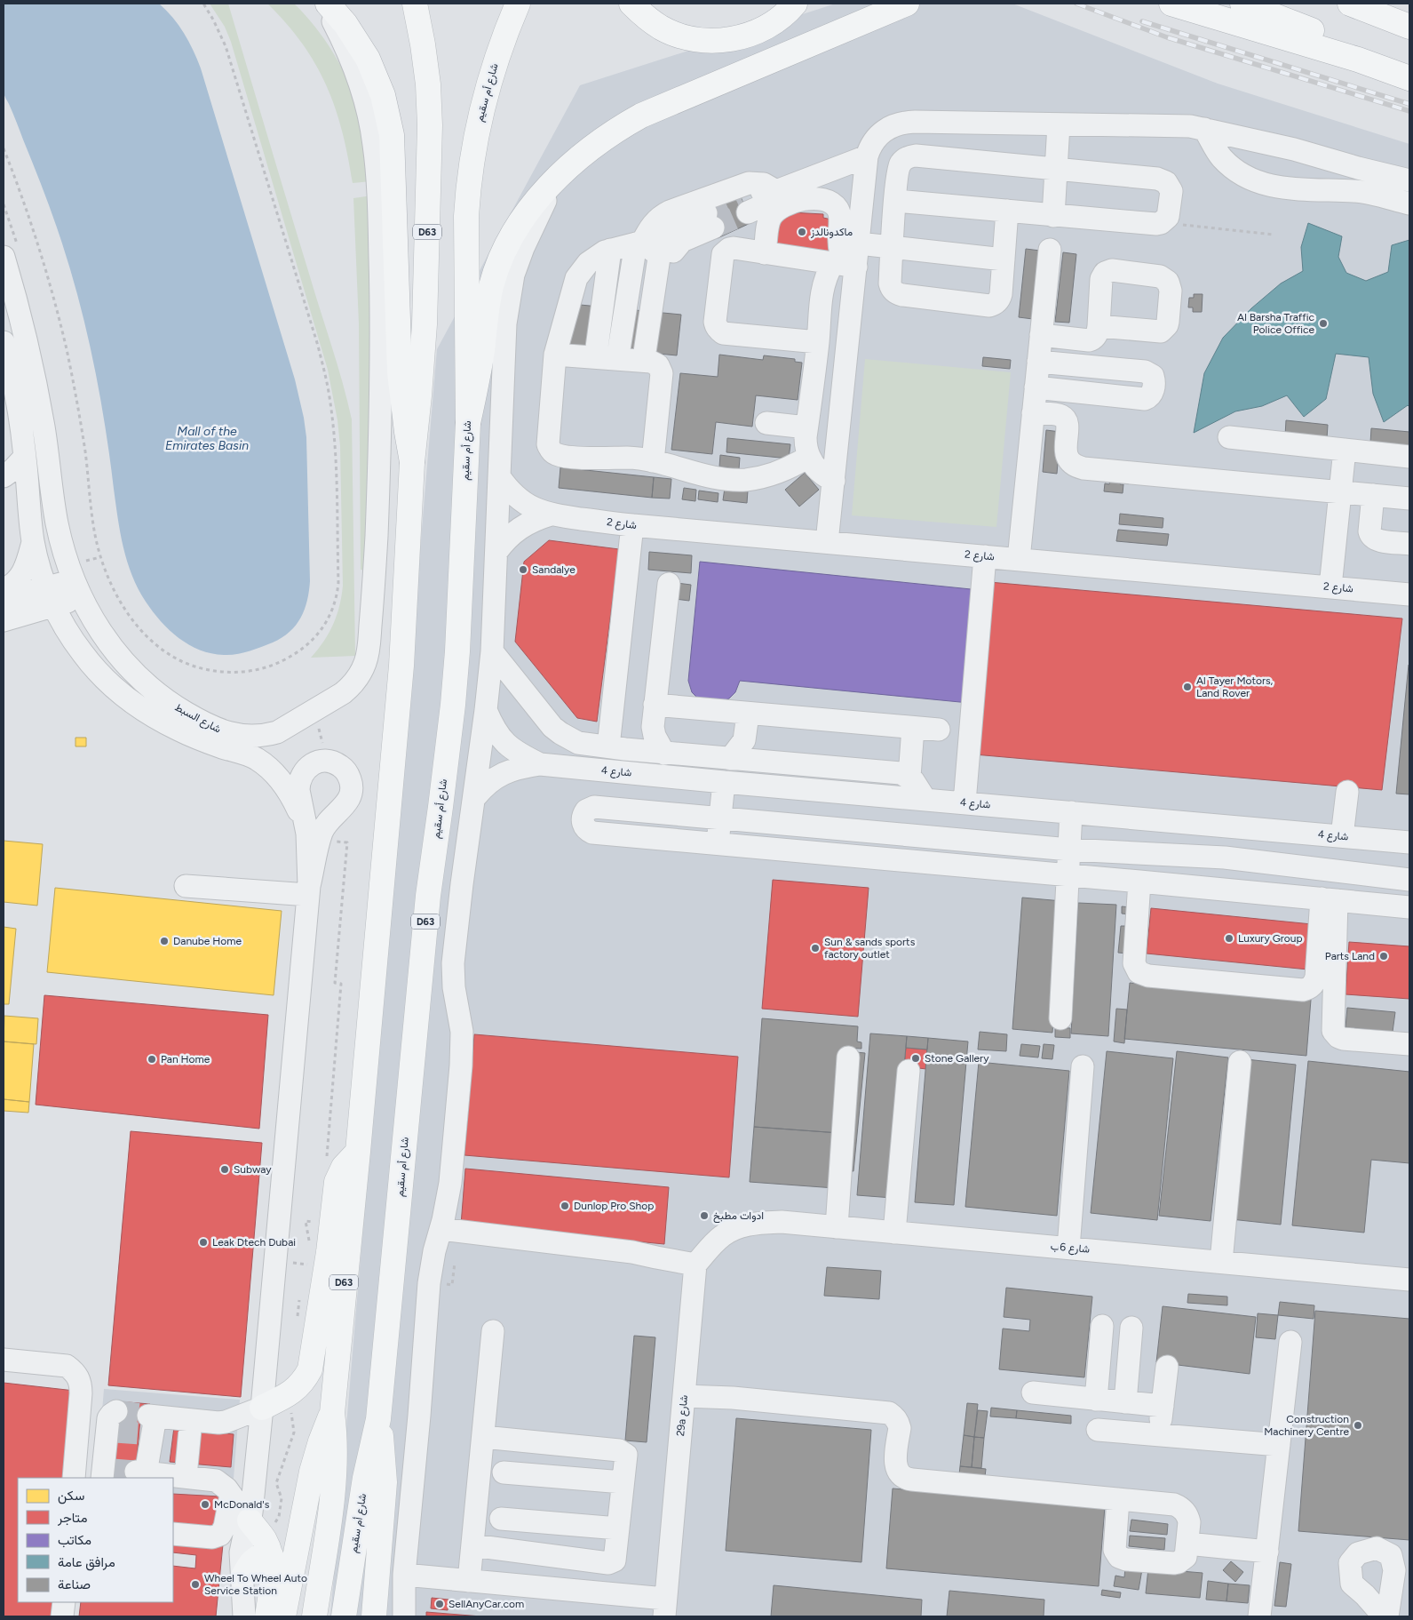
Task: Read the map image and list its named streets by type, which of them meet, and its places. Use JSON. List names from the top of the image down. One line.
{"streets":{"main road":["شارع أم سقيم","D63"],"street":["شارع 2","شارع السبط","شارع 4","شارع 6ب","29a شارع"]},"crossings":[["شارع 6ب","29a شارع"]],"water":["Mall of the Emirates Basin"],"places":["ماكدونالدز","Al Barsha Traffic Police Office","Sandalye","Al Tayer Motors, Land Rover","Luxury Group","Danube Home","Sun & sands sports factory outlet","Parts Land","Stone Gallery","Pan Home","Subway","Dunlop Pro Shop","ادوات مطبخ","Leak Dtech Dubai","Construction Machinery Centre","McDonald's","Wheel To Wheel Auto Service Station","SellAnyCar.com"],"legend":["سكن","متاجر","مكاتب","مرافق عامة","صناعة"]}
